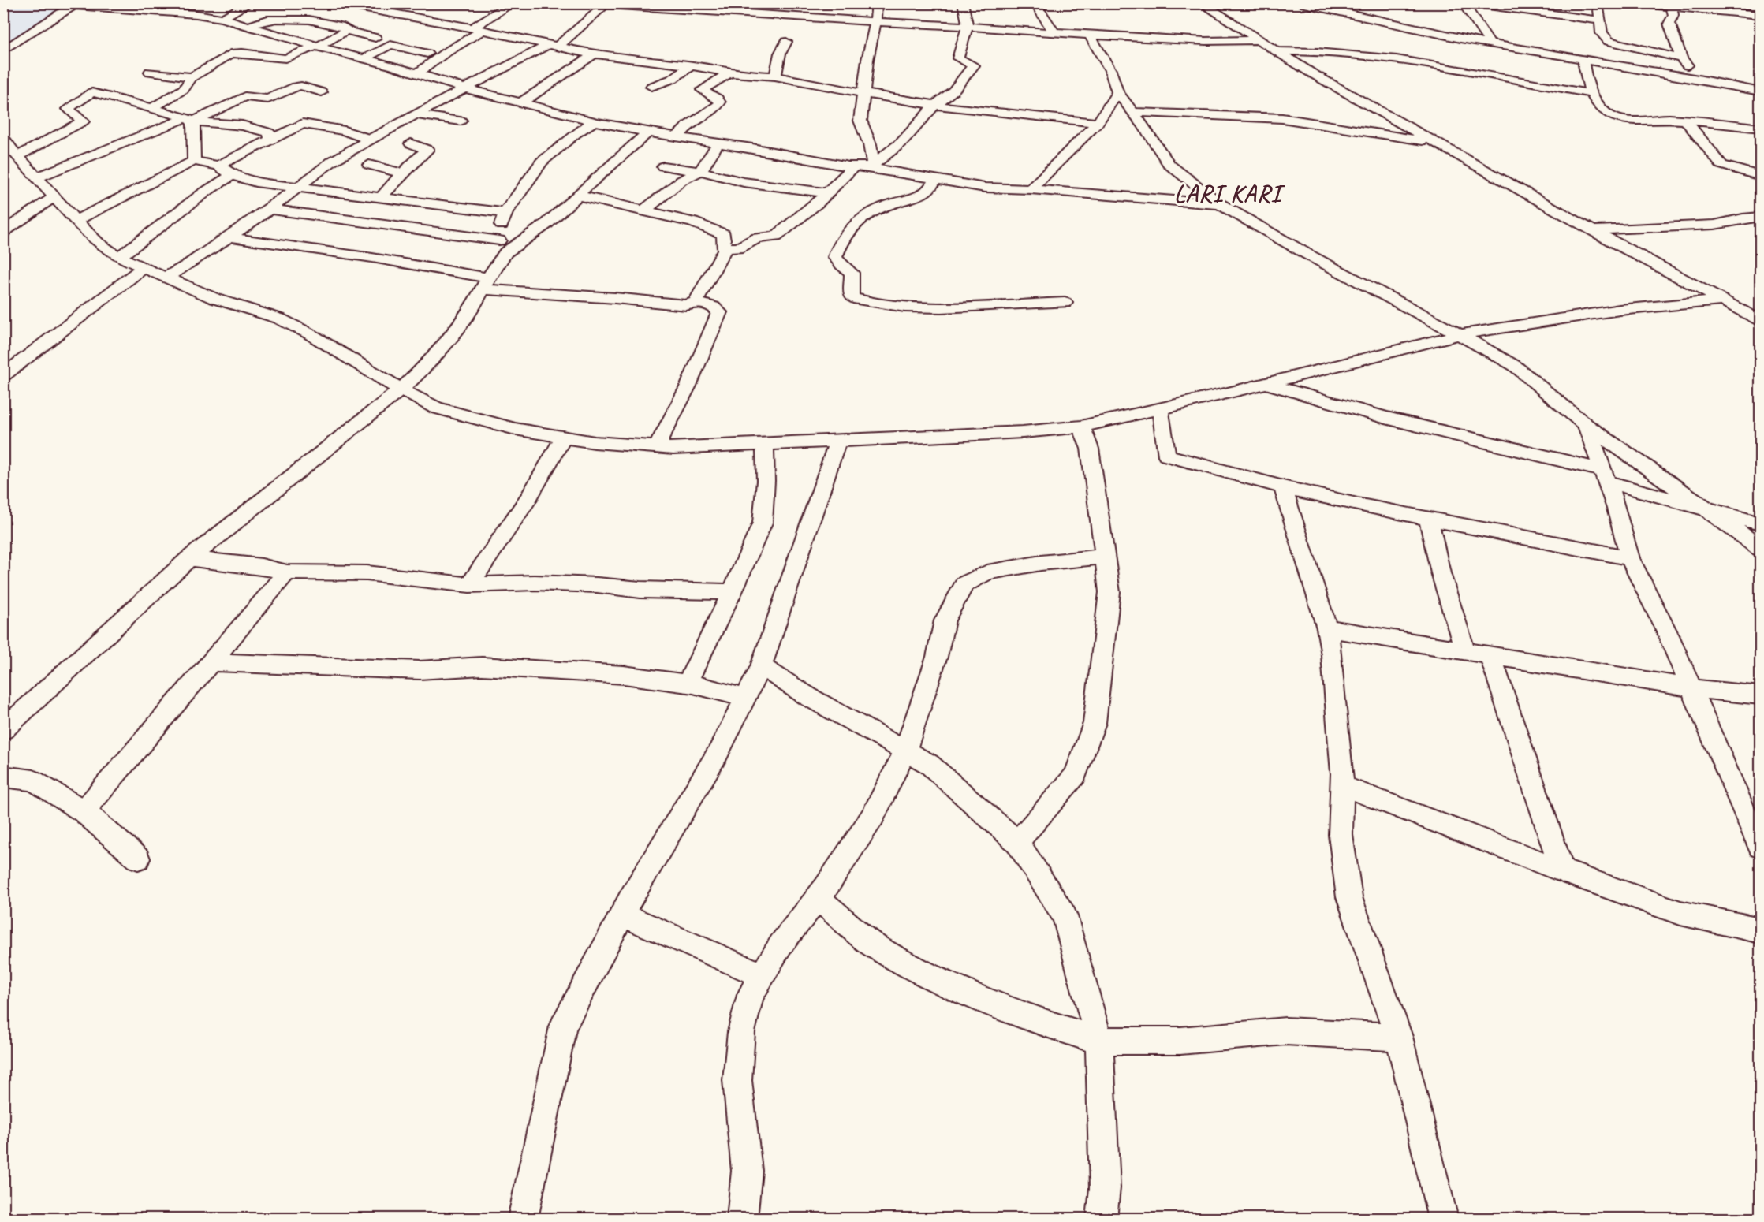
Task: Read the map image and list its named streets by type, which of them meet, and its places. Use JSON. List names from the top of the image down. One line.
{"districts":["LARI KARI"]}
